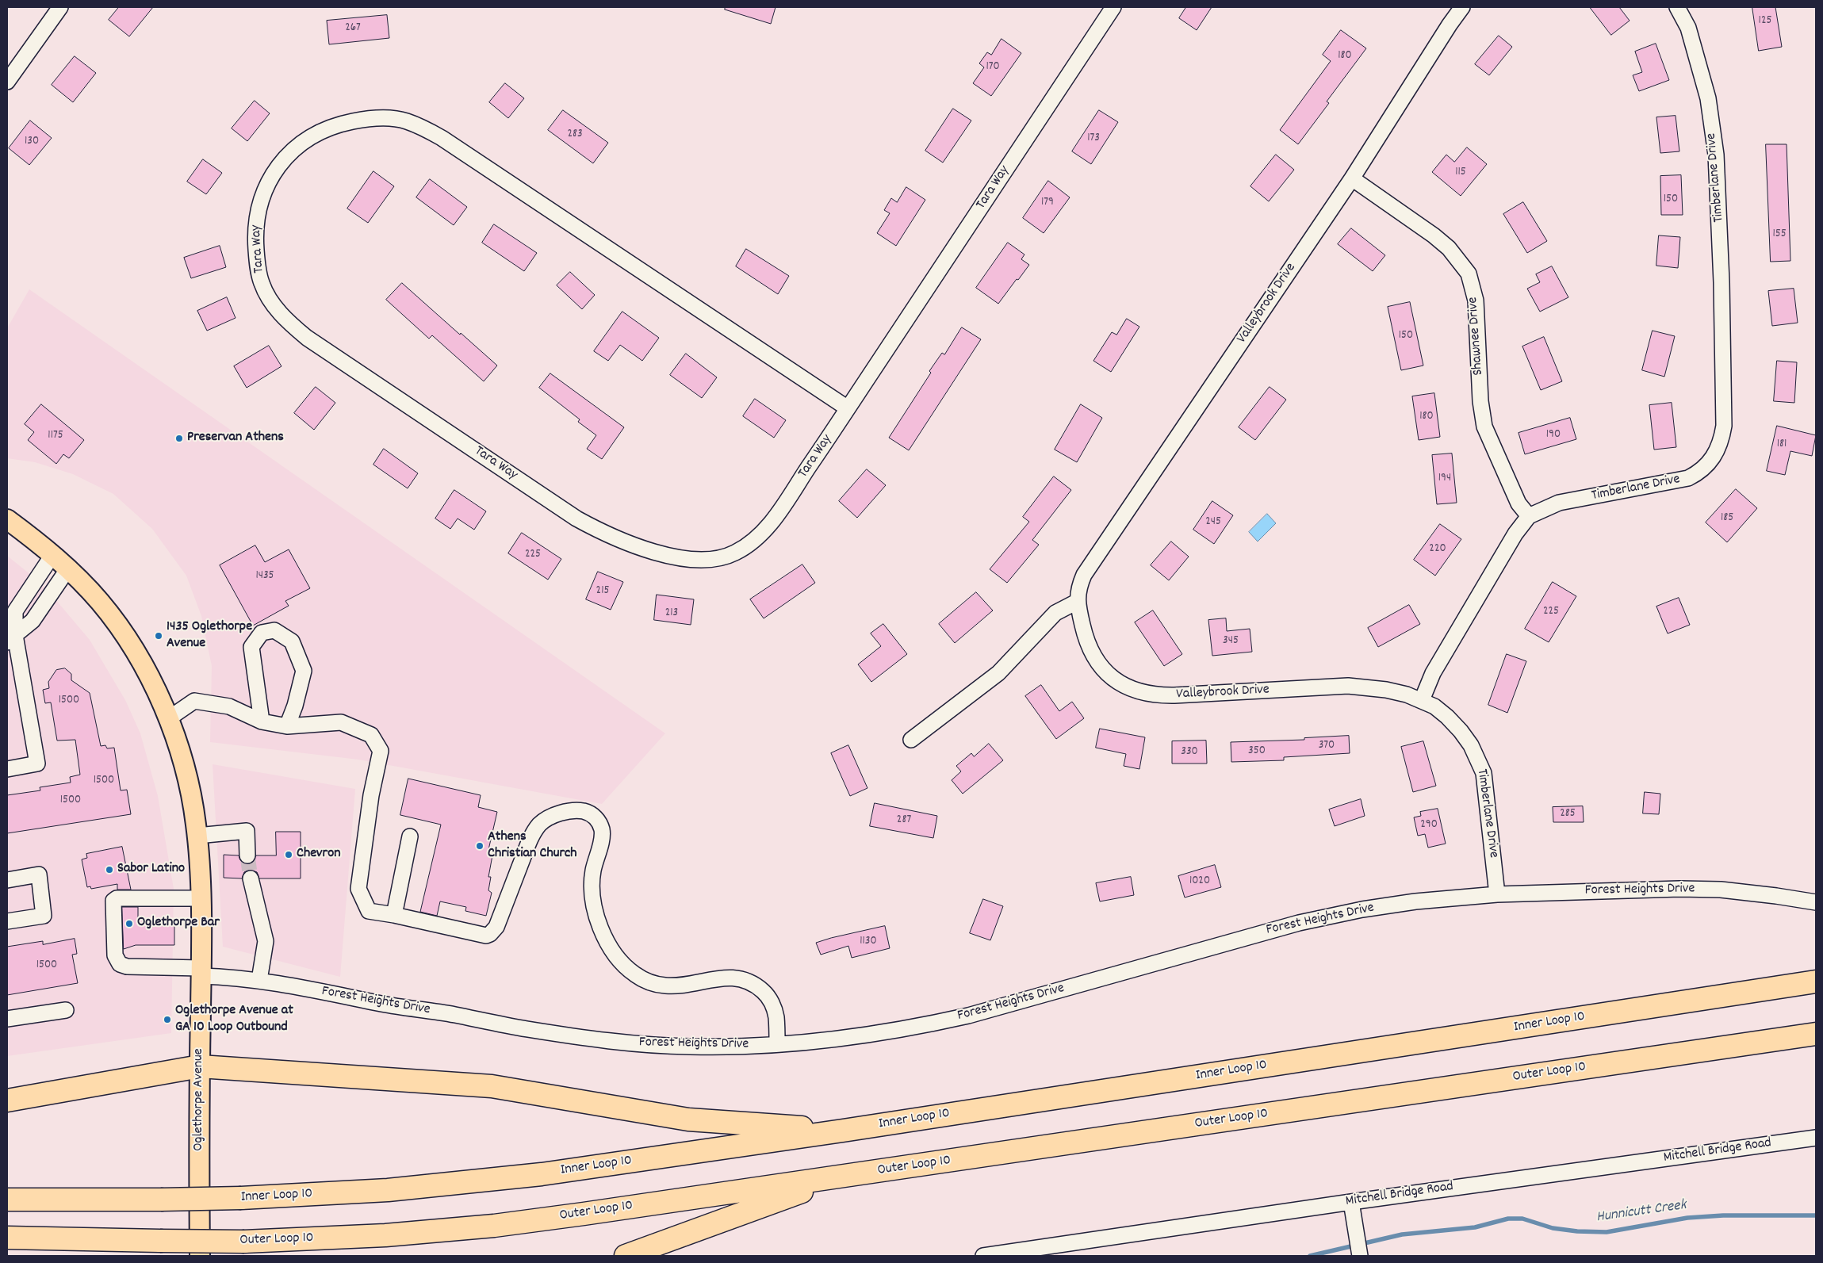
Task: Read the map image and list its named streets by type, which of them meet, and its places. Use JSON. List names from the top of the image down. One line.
{"streets":{"highway":["Inner Loop 10","Outer Loop 10"],"main road":["Oglethorpe Avenue"],"street":["Timberlane Drive","Tara Way","Valleybrook Drive","Shawnee Drive","Forest Heights Drive","Mitchell Bridge Road"]},"crossings":[["Timberlane Drive","Valleybrook Drive"],["Timberlane Drive","Shawnee Drive"],["Timberlane Drive","Forest Heights Drive"],["Valleybrook Drive","Shawnee Drive"],["Forest Heights Drive","Oglethorpe Avenue"]],"water":["Hunnicutt Creek"],"places":["Preservan Athens","1435 Oglethorpe Avenue","Athens Christian Church","Chevron","Sabor Latino","Oglethorpe Bar","Oglethorpe Avenue at GA 10 Loop Outbound"],"house_numbers":["125","267","180","170","283","173","130","115","150","179","155","150","180","190","1175","181","194","185","245","220","225","1435","215","225","213","345","1500","370","350","330","1500","1500","285","287","290","1020","1130","1500"]}
